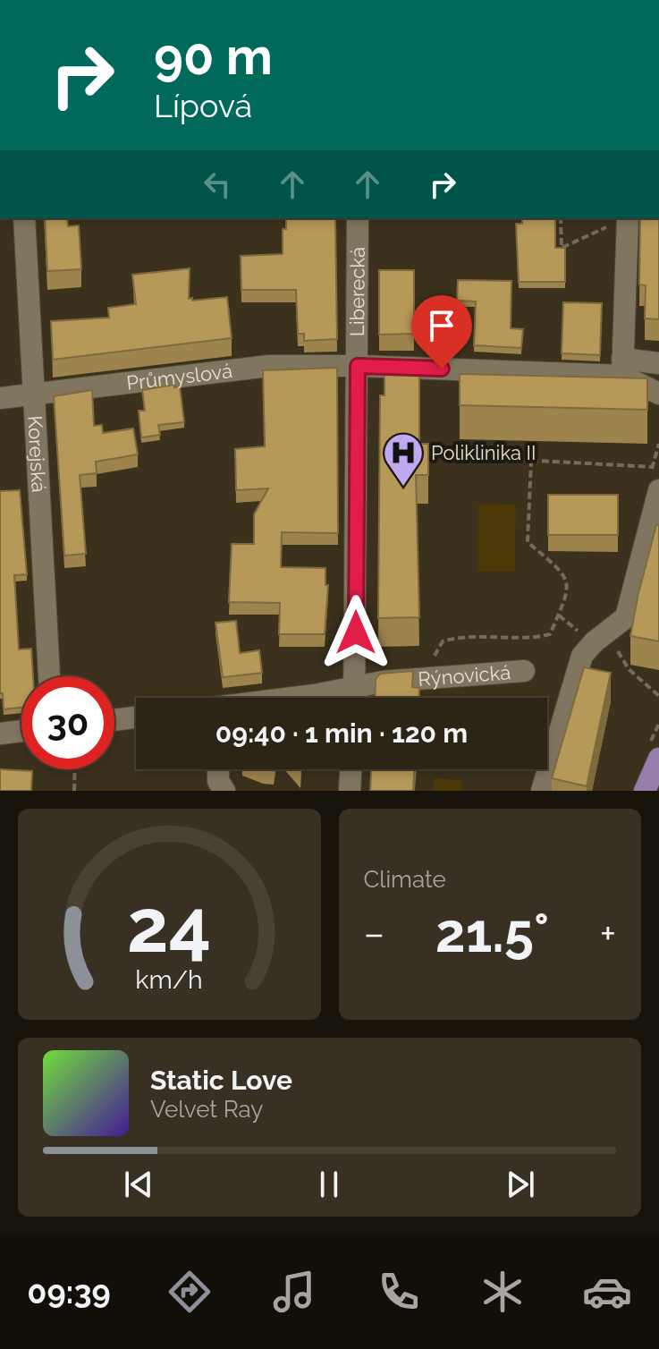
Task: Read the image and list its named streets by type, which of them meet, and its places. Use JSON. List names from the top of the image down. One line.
{"streets":{"street":["Liberecká","Průmyslová","Korejská","Rýnovická"]},"crossings":[["Liberecká","Průmyslová"],["Liberecká","Rýnovická"],["Průmyslová","Korejská"]],"places":{"hospital":["Poliklinika II"]},"page":{"turn":["90 m","Lípová"],"limit":"30","trip":"09:40 · 1 min · 120 m","tile":"Climate","heat":["−","21.5°","+"],"song":["Static Love","Velvet Ray"],"tabs":"09:39","gauge":["24","km/h"]}}
